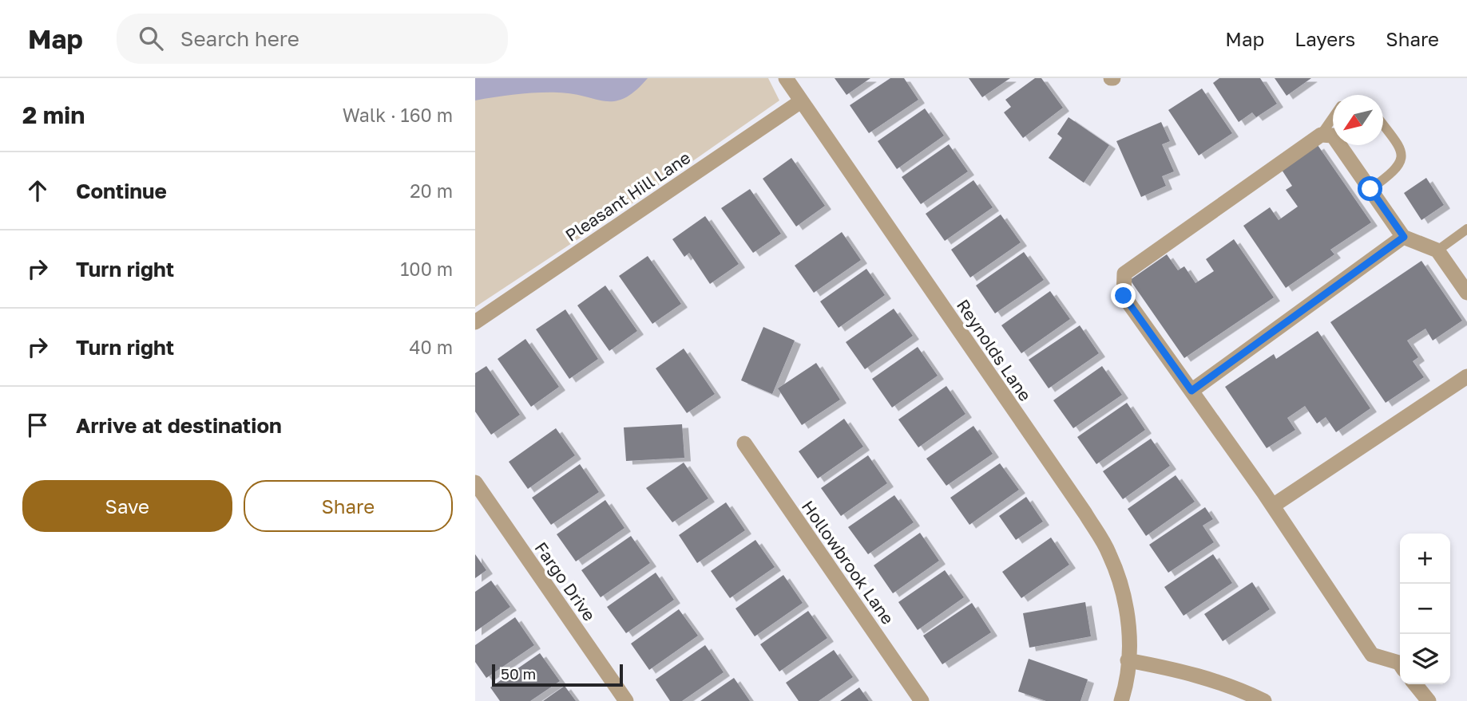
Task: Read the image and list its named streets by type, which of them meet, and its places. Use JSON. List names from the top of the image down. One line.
{"streets":{"street":["Pleasant Hill Lane","Reynolds Lane","Hollowbrook Lane","Fargo Drive"]},"crossings":[["Pleasant Hill Lane","Reynolds Lane"]],"scale_bar":"50 m","north":"bottom left","page":{"header":"Map","search":"Search here","nav":["Map","Layers","Share"],"heading":["2 min","Walk · 160 m"],"list":[["Continue","20 m"],["Turn right","100 m"],["Turn right","40 m"],"Arrive at destination"],"buttons":["Save","Share"],"map_buttons":["+","−"],"scale":"50 m"}}
